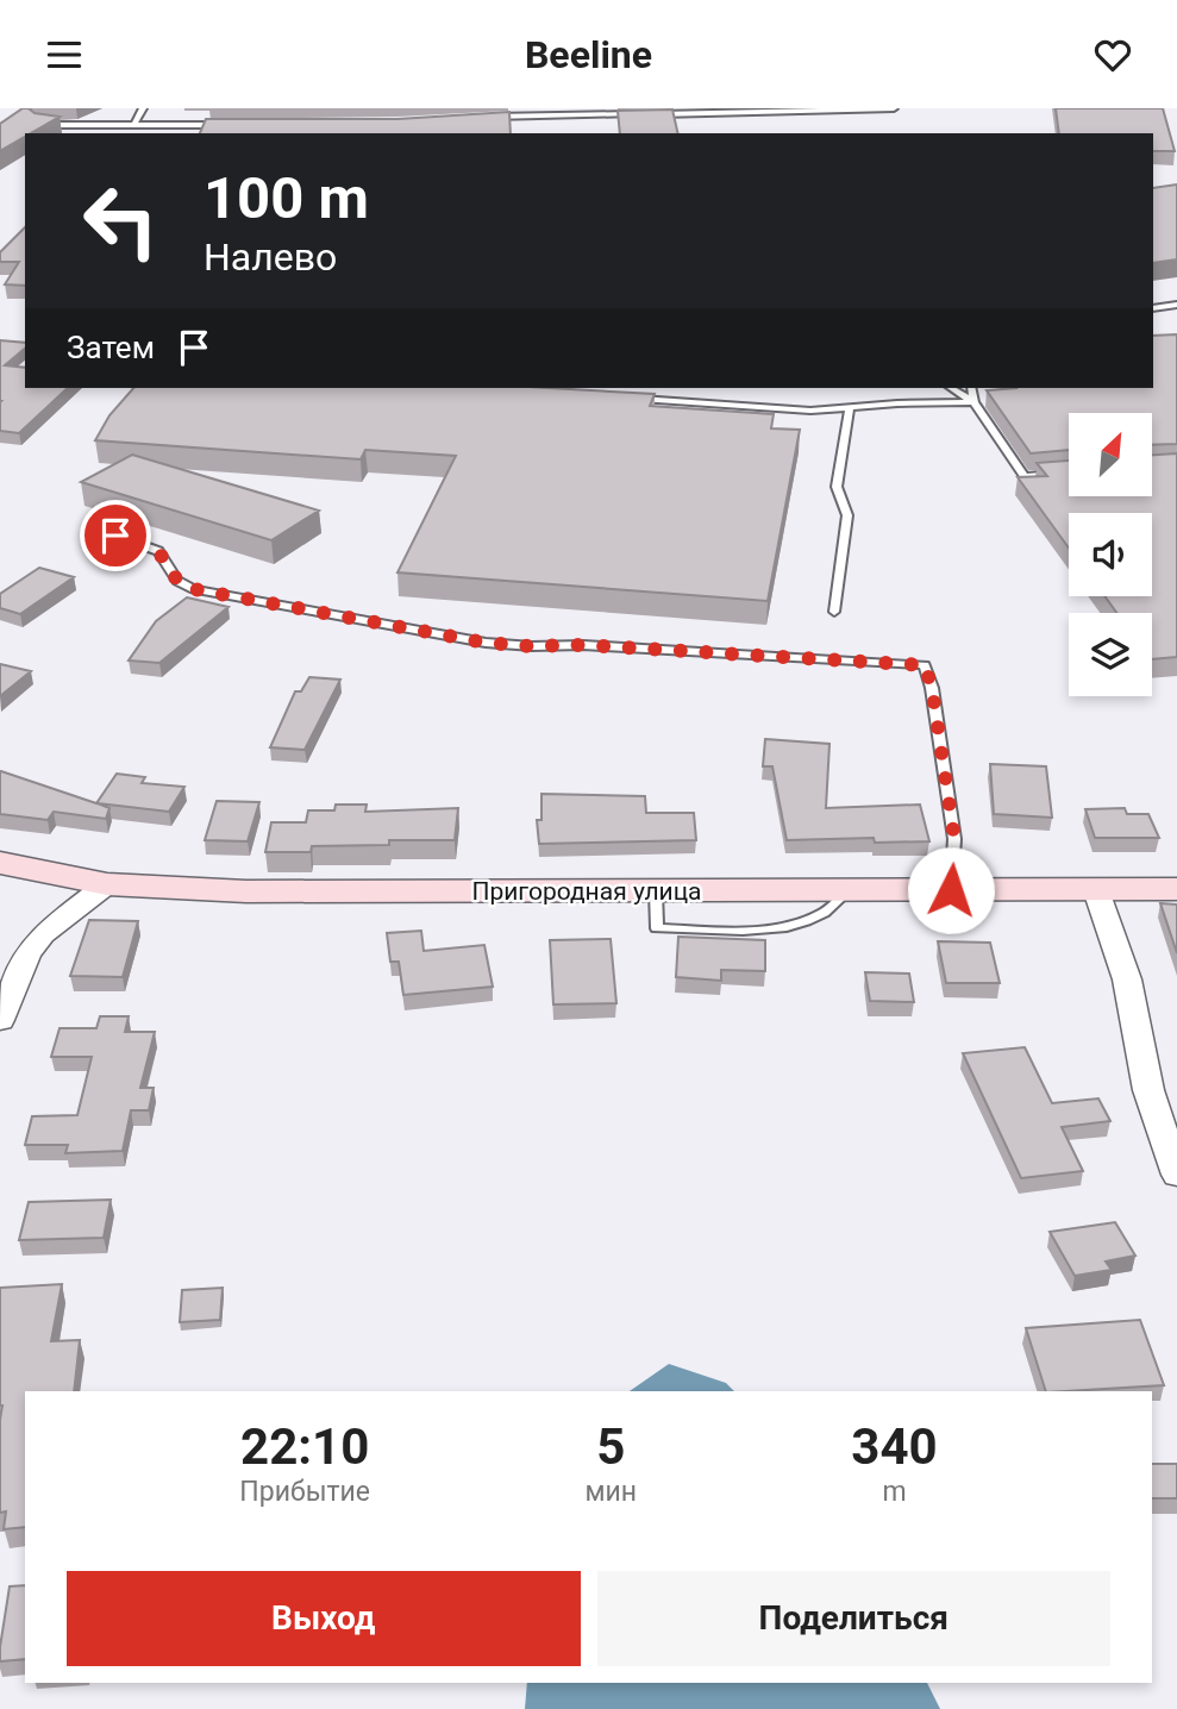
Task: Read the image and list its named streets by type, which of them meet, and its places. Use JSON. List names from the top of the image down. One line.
{"streets":{"street":["Пригородная улица"]},"north":"top right","page":{"header":"Beeline","turn":["100 m","Налево"],"then":"Затем","eta":["22:10","Прибытие","5","мин","340","m"],"buttons":["Выход","Поделиться"]}}
